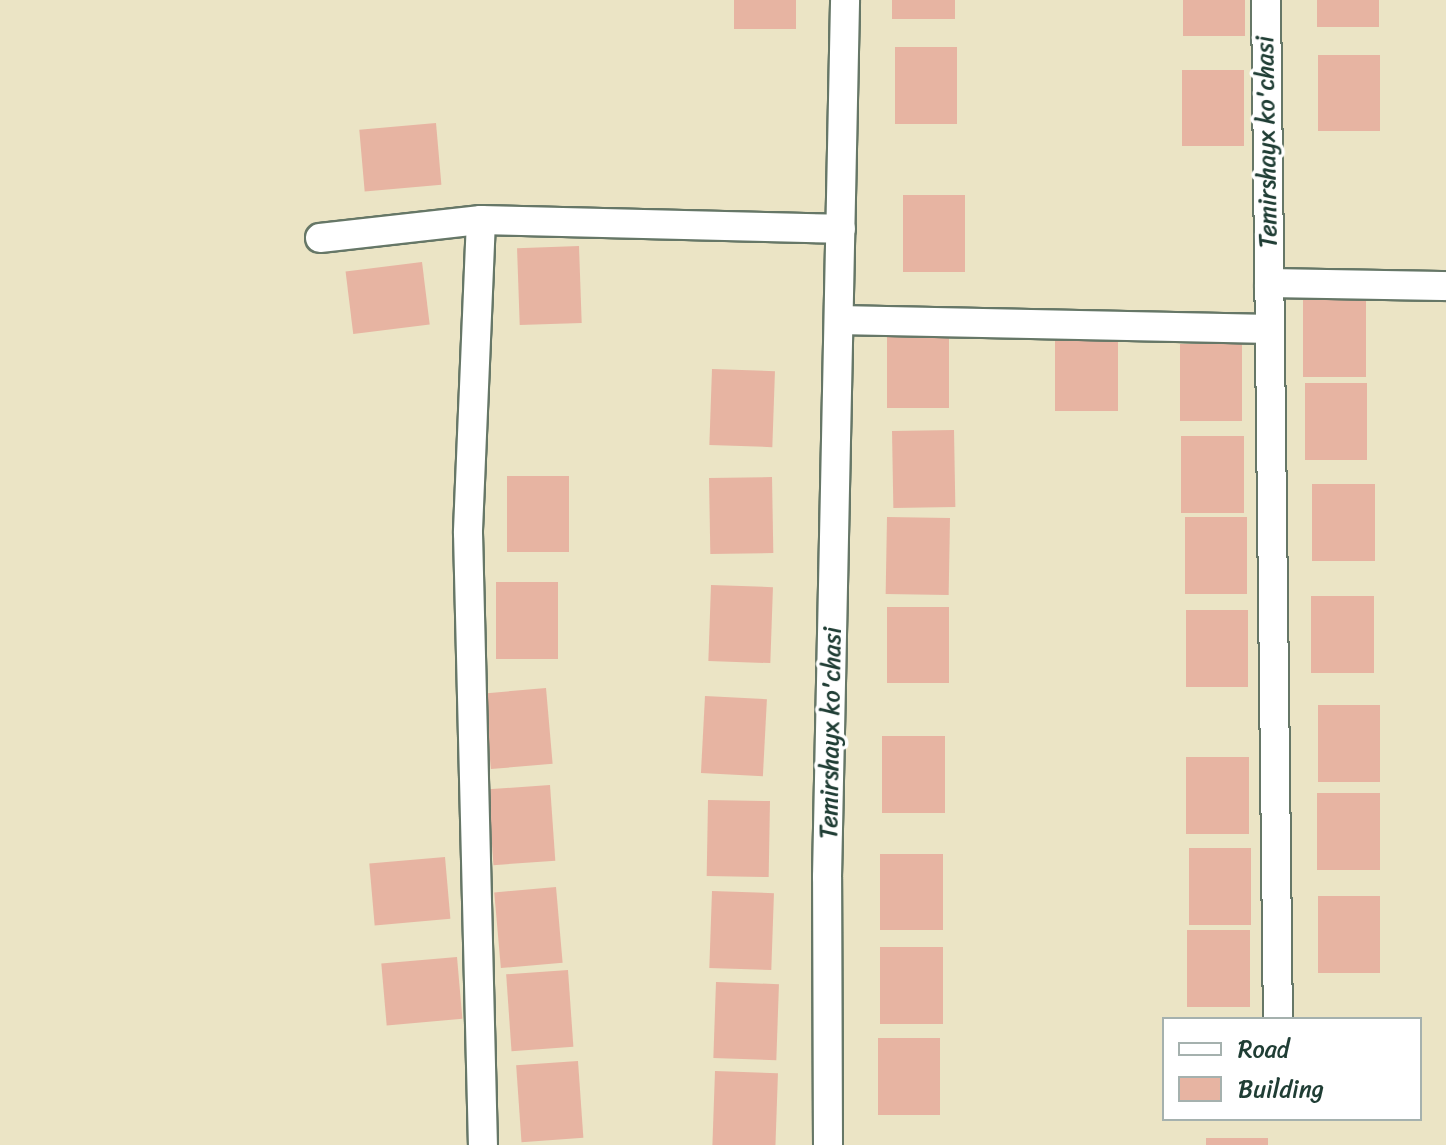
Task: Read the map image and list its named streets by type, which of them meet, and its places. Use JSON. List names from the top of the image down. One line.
{"streets":{"street":["Temirshayx ko'chasi"]},"legend":["Road","Building"]}
